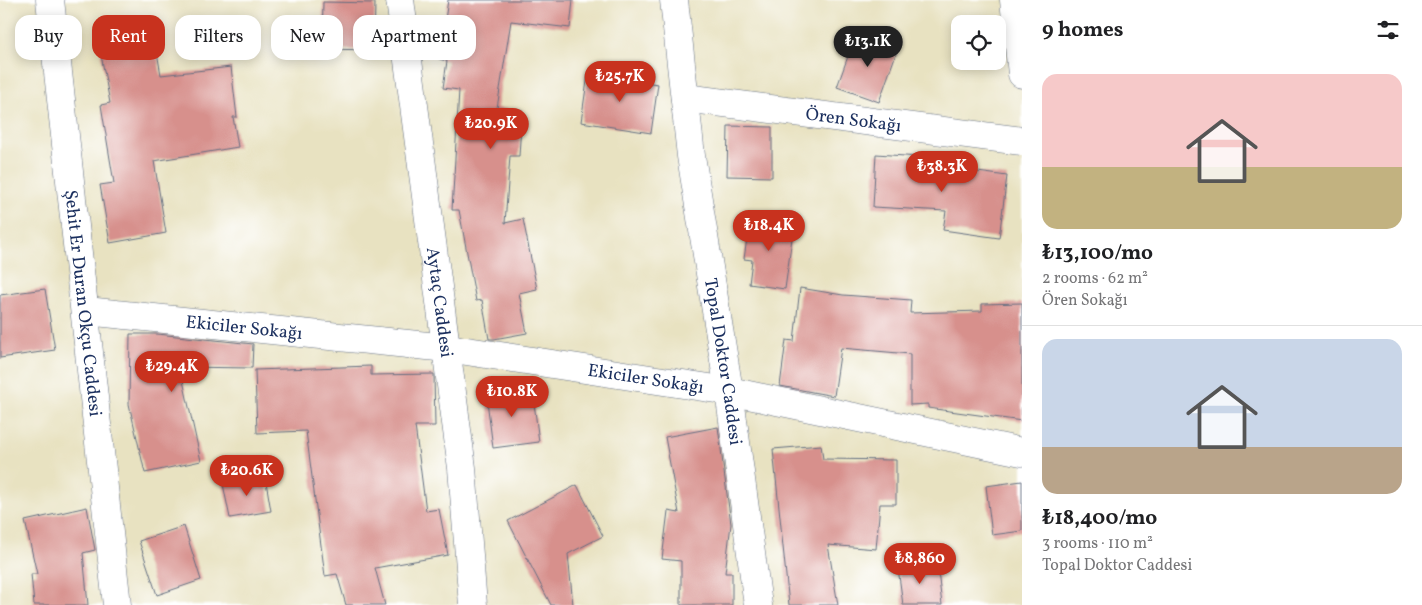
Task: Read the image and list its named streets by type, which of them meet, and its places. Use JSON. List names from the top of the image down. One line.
{"streets":{"street":["Ören Sokağı","Şehit Er Duran Okçu Caddesi","Aytaç Caddesi","Ekiciler Sokağı","Topal Doktor Caddesi"]},"crossings":[["Ören Sokağı","Topal Doktor Caddesi"],["Şehit Er Duran Okçu Caddesi","Ekiciler Sokağı"],["Aytaç Caddesi","Ekiciler Sokağı"],["Ekiciler Sokağı","Topal Doktor Caddesi"]],"page":{"heading":"9 homes","chip":["Buy","Rent","Filters","New","Apartment"],"price":["₺13.1K","₺25.7K","₺20.9K","₺38.3K","₺18.4K","₺29.4K","₺10.8K","₺20.6K","₺8,860"],"list":[{"name":"₺13,100/mo","note":"2 rooms · 62 m² · Ören Sokağı"},{"name":"₺18,400/mo","note":"3 rooms · 110 m² · Topal Doktor Caddesi"}]}}
